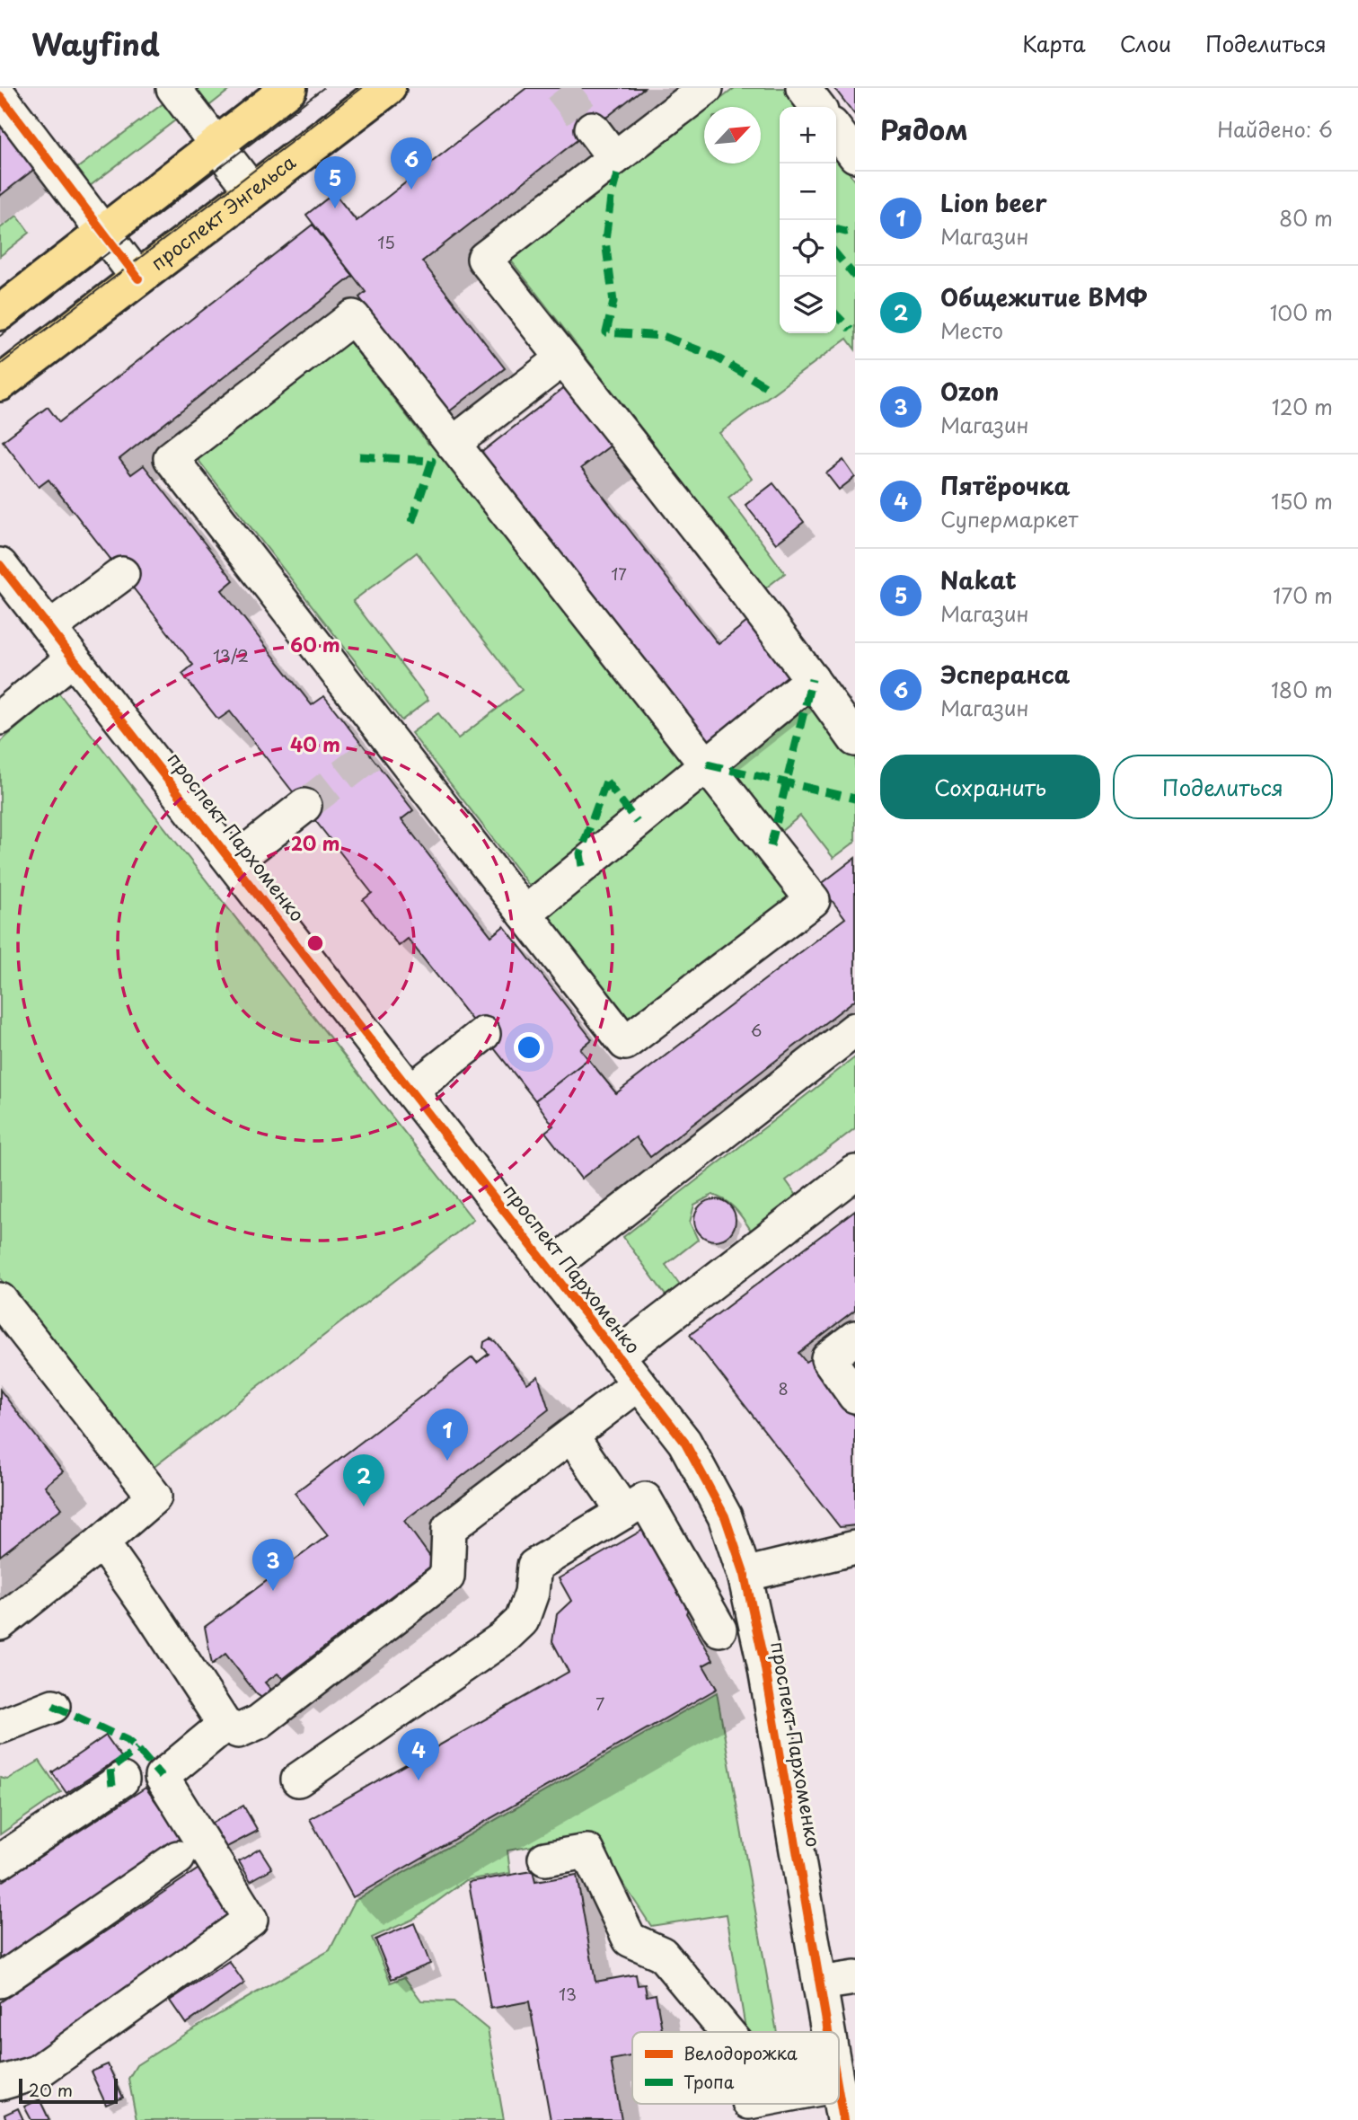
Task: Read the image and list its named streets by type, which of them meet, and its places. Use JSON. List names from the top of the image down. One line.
{"streets":{"main road":["проспект Энгельса"],"street":["проспект Пархоменко"]},"house_numbers":["15","17","13/2","6","8","7","13"],"legend":["Велодорожка","Тропа"],"scale_bar":"20 m","north":"top right","page":{"header":"Wayfind","nav":["Карта","Слои","Поделиться"],"heading":["Рядом","Найдено: 6"],"map_buttons":["+","−"],"pins":["6","5","1","2","3","4"],"list":[{"mark":"1","name":"Lion beer","note":"Магазин","value":"80 m"},{"mark":"2","name":"Общежитие ВМФ","note":"Место","value":"100 m"},{"mark":"3","name":"Ozon","note":"Магазин","value":"120 m"},{"mark":"4","name":"Пятёрочка","note":"Супермаркет","value":"150 m"},{"mark":"5","name":"Nakat","note":"Магазин","value":"170 m"},{"mark":"6","name":"Эсперанса","note":"Магазин","value":"180 m"}],"buttons":["Сохранить","Поделиться"],"scale":"20 m"},"rings":["60 m","40 m","20 m"]}
